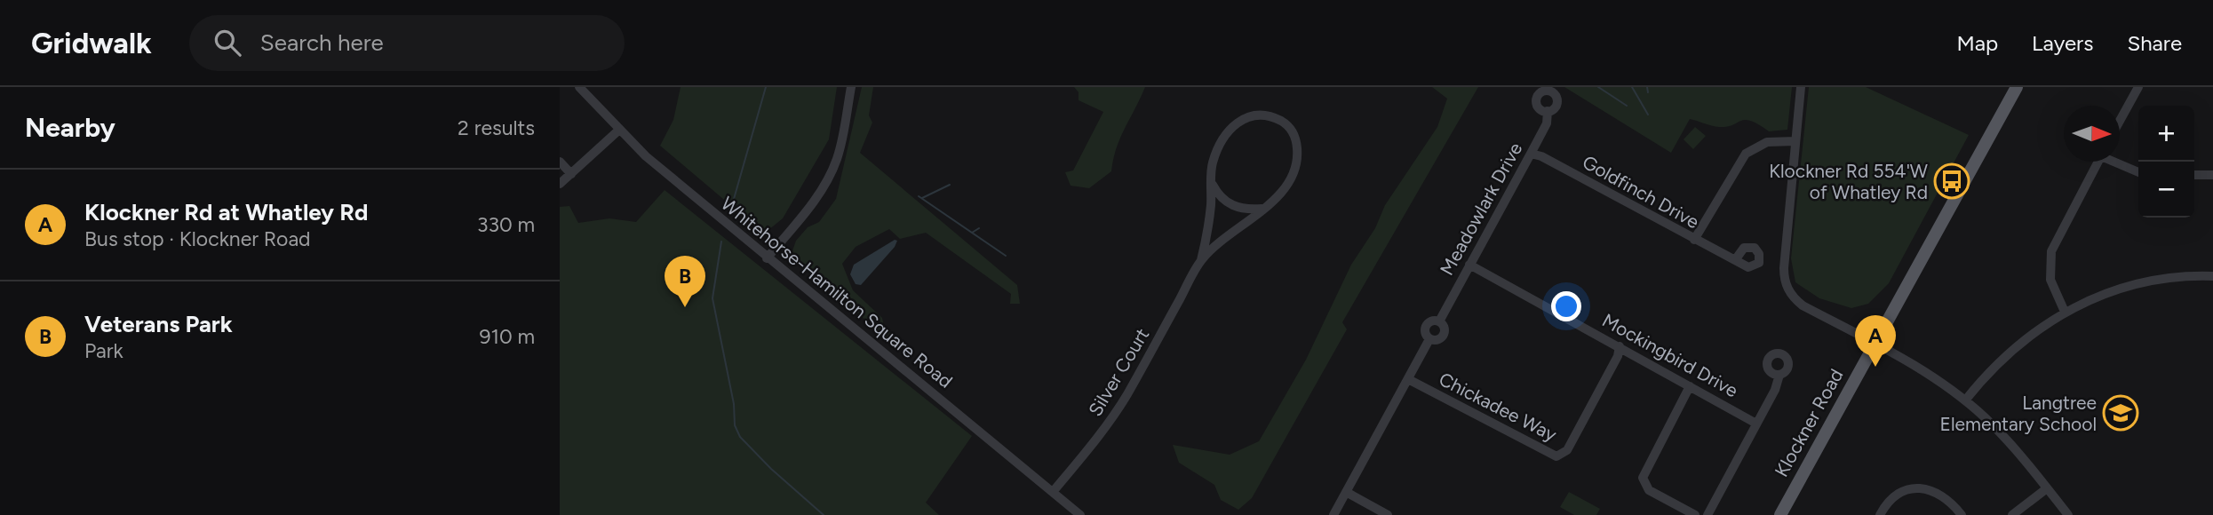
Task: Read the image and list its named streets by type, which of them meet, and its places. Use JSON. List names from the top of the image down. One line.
{"streets":{"main road":["Klockner Road"],"street":["Goldfinch Drive","Meadowlark Drive","Whitehorse-Hamilton Square Road","Mockingbird Drive","Silver Court","Chickadee Way"]},"crossings":[["Goldfinch Drive","Meadowlark Drive"],["Meadowlark Drive","Mockingbird Drive"],["Meadowlark Drive","Chickadee Way"],["Whitehorse-Hamilton Square Road","Silver Court"],["Mockingbird Drive","Chickadee Way"]],"places":{"bus stop":["Klockner Rd 554'W of Whatley Rd"],"school or university":["Langtree Elementary School"]},"north":"right","page":{"header":"Gridwalk","search":"Search here","nav":["Map","Layers","Share"],"heading":["Nearby","2 results"],"map_buttons":["+","−"],"list":[{"mark":"A","name":"Klockner Rd at Whatley Rd","note":"Bus stop · Klockner Road","value":"330 m"},{"mark":"B","name":"Veterans Park","note":"Park","value":"910 m"}],"pins":["B","A"]}}
